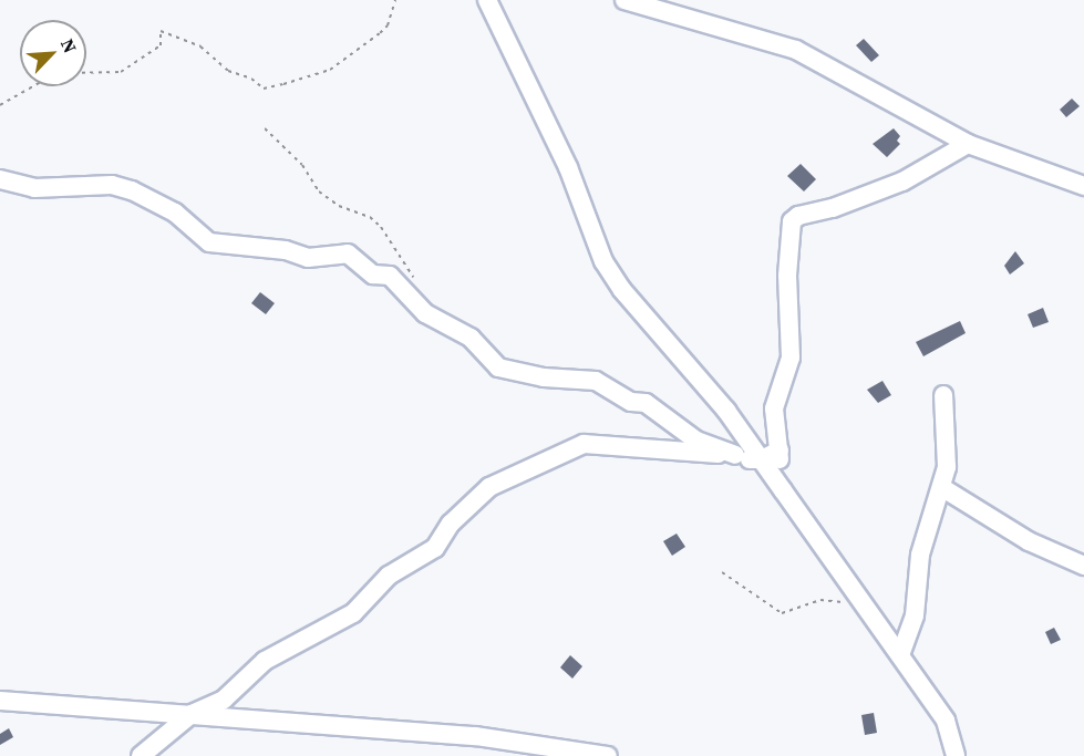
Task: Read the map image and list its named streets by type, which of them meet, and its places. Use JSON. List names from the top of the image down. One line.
{"north":"top right"}
